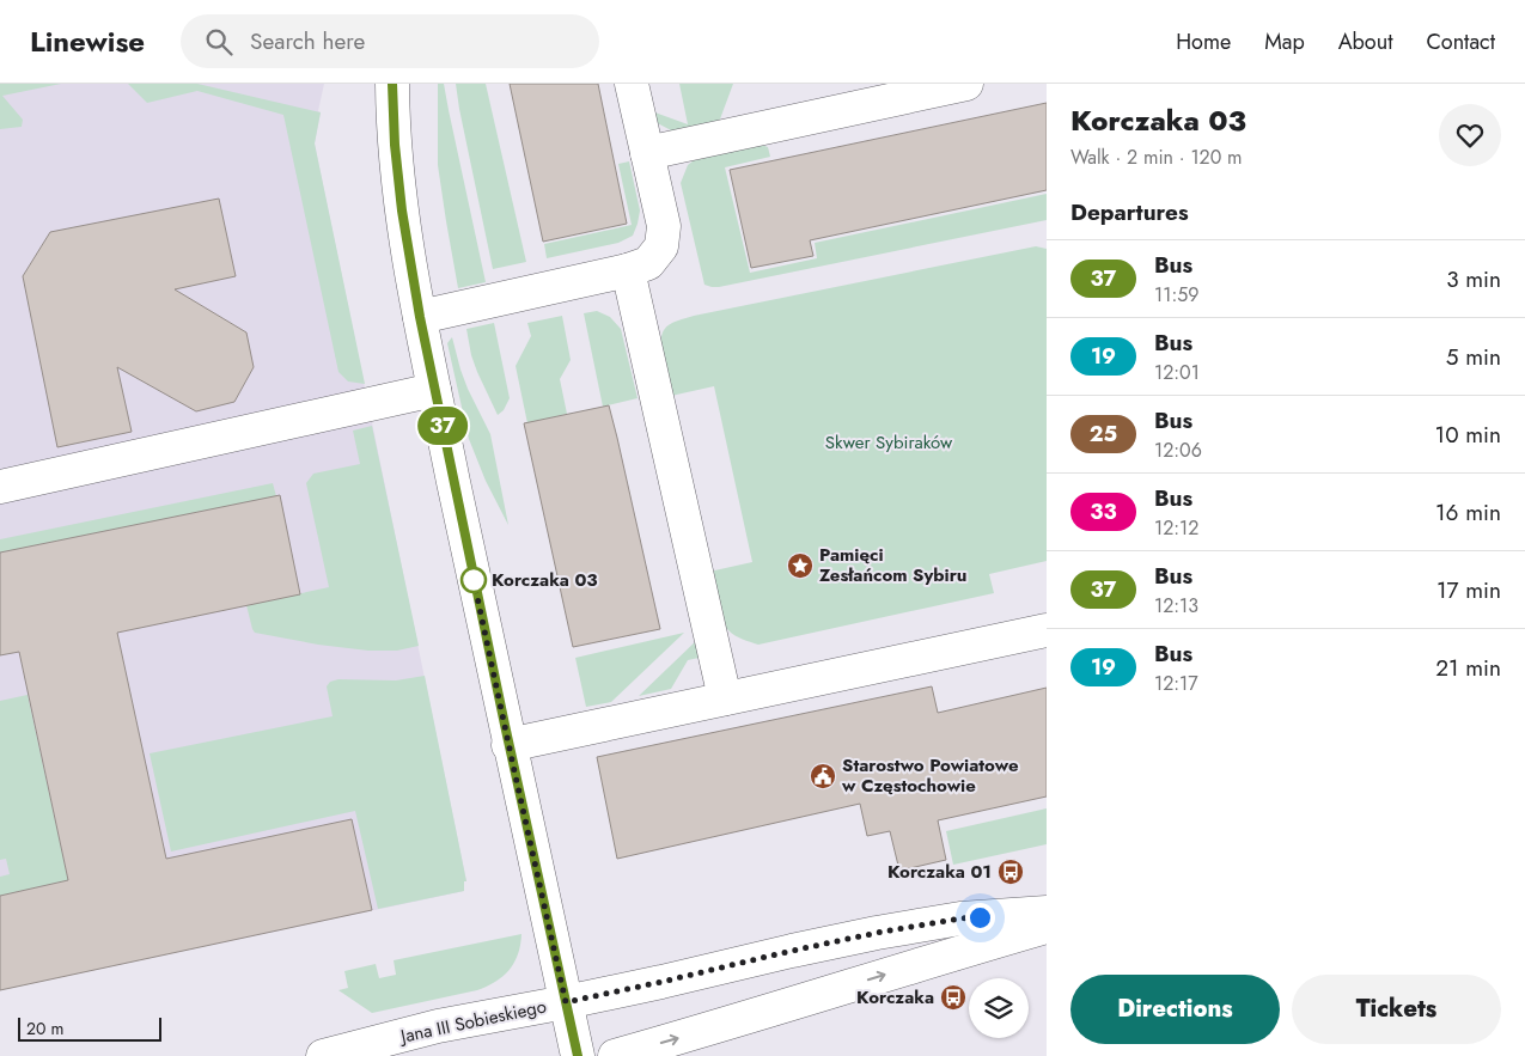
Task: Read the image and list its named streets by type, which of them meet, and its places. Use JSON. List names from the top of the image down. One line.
{"streets":{"street":["Jana III Sobieskiego"]},"parks":["Skwer Sybiraków"],"places":{"place":["Pamięci Zesłańcom Sybiru"],"other":["Korczaka 03"],"public building":["Starostwo Powiatowe w Częstochowie"],"bus stop":["Korczaka 01","Korczaka"]},"lines":["bus line 37"],"scale_bar":"20 m","page":{"header":"Linewise","search":"Search here","nav":["Home","Map","About","Contact"],"on_map":"37","heading":[["Korczaka 03","Walk · 2 min · 120 m"],"Departures"],"list":[{"mark":"37","name":"Bus","note":"11:59","value":"3 min"},{"mark":"19","name":"Bus","note":"12:01","value":"5 min"},{"mark":"25","name":"Bus","note":"12:06","value":"10 min"},{"mark":"33","name":"Bus","note":"12:12","value":"16 min"},{"mark":"37","name":"Bus","note":"12:13","value":"17 min"},{"mark":"19","name":"Bus","note":"12:17","value":"21 min"}],"buttons":["Directions","Tickets"],"scale":"20 m"}}
